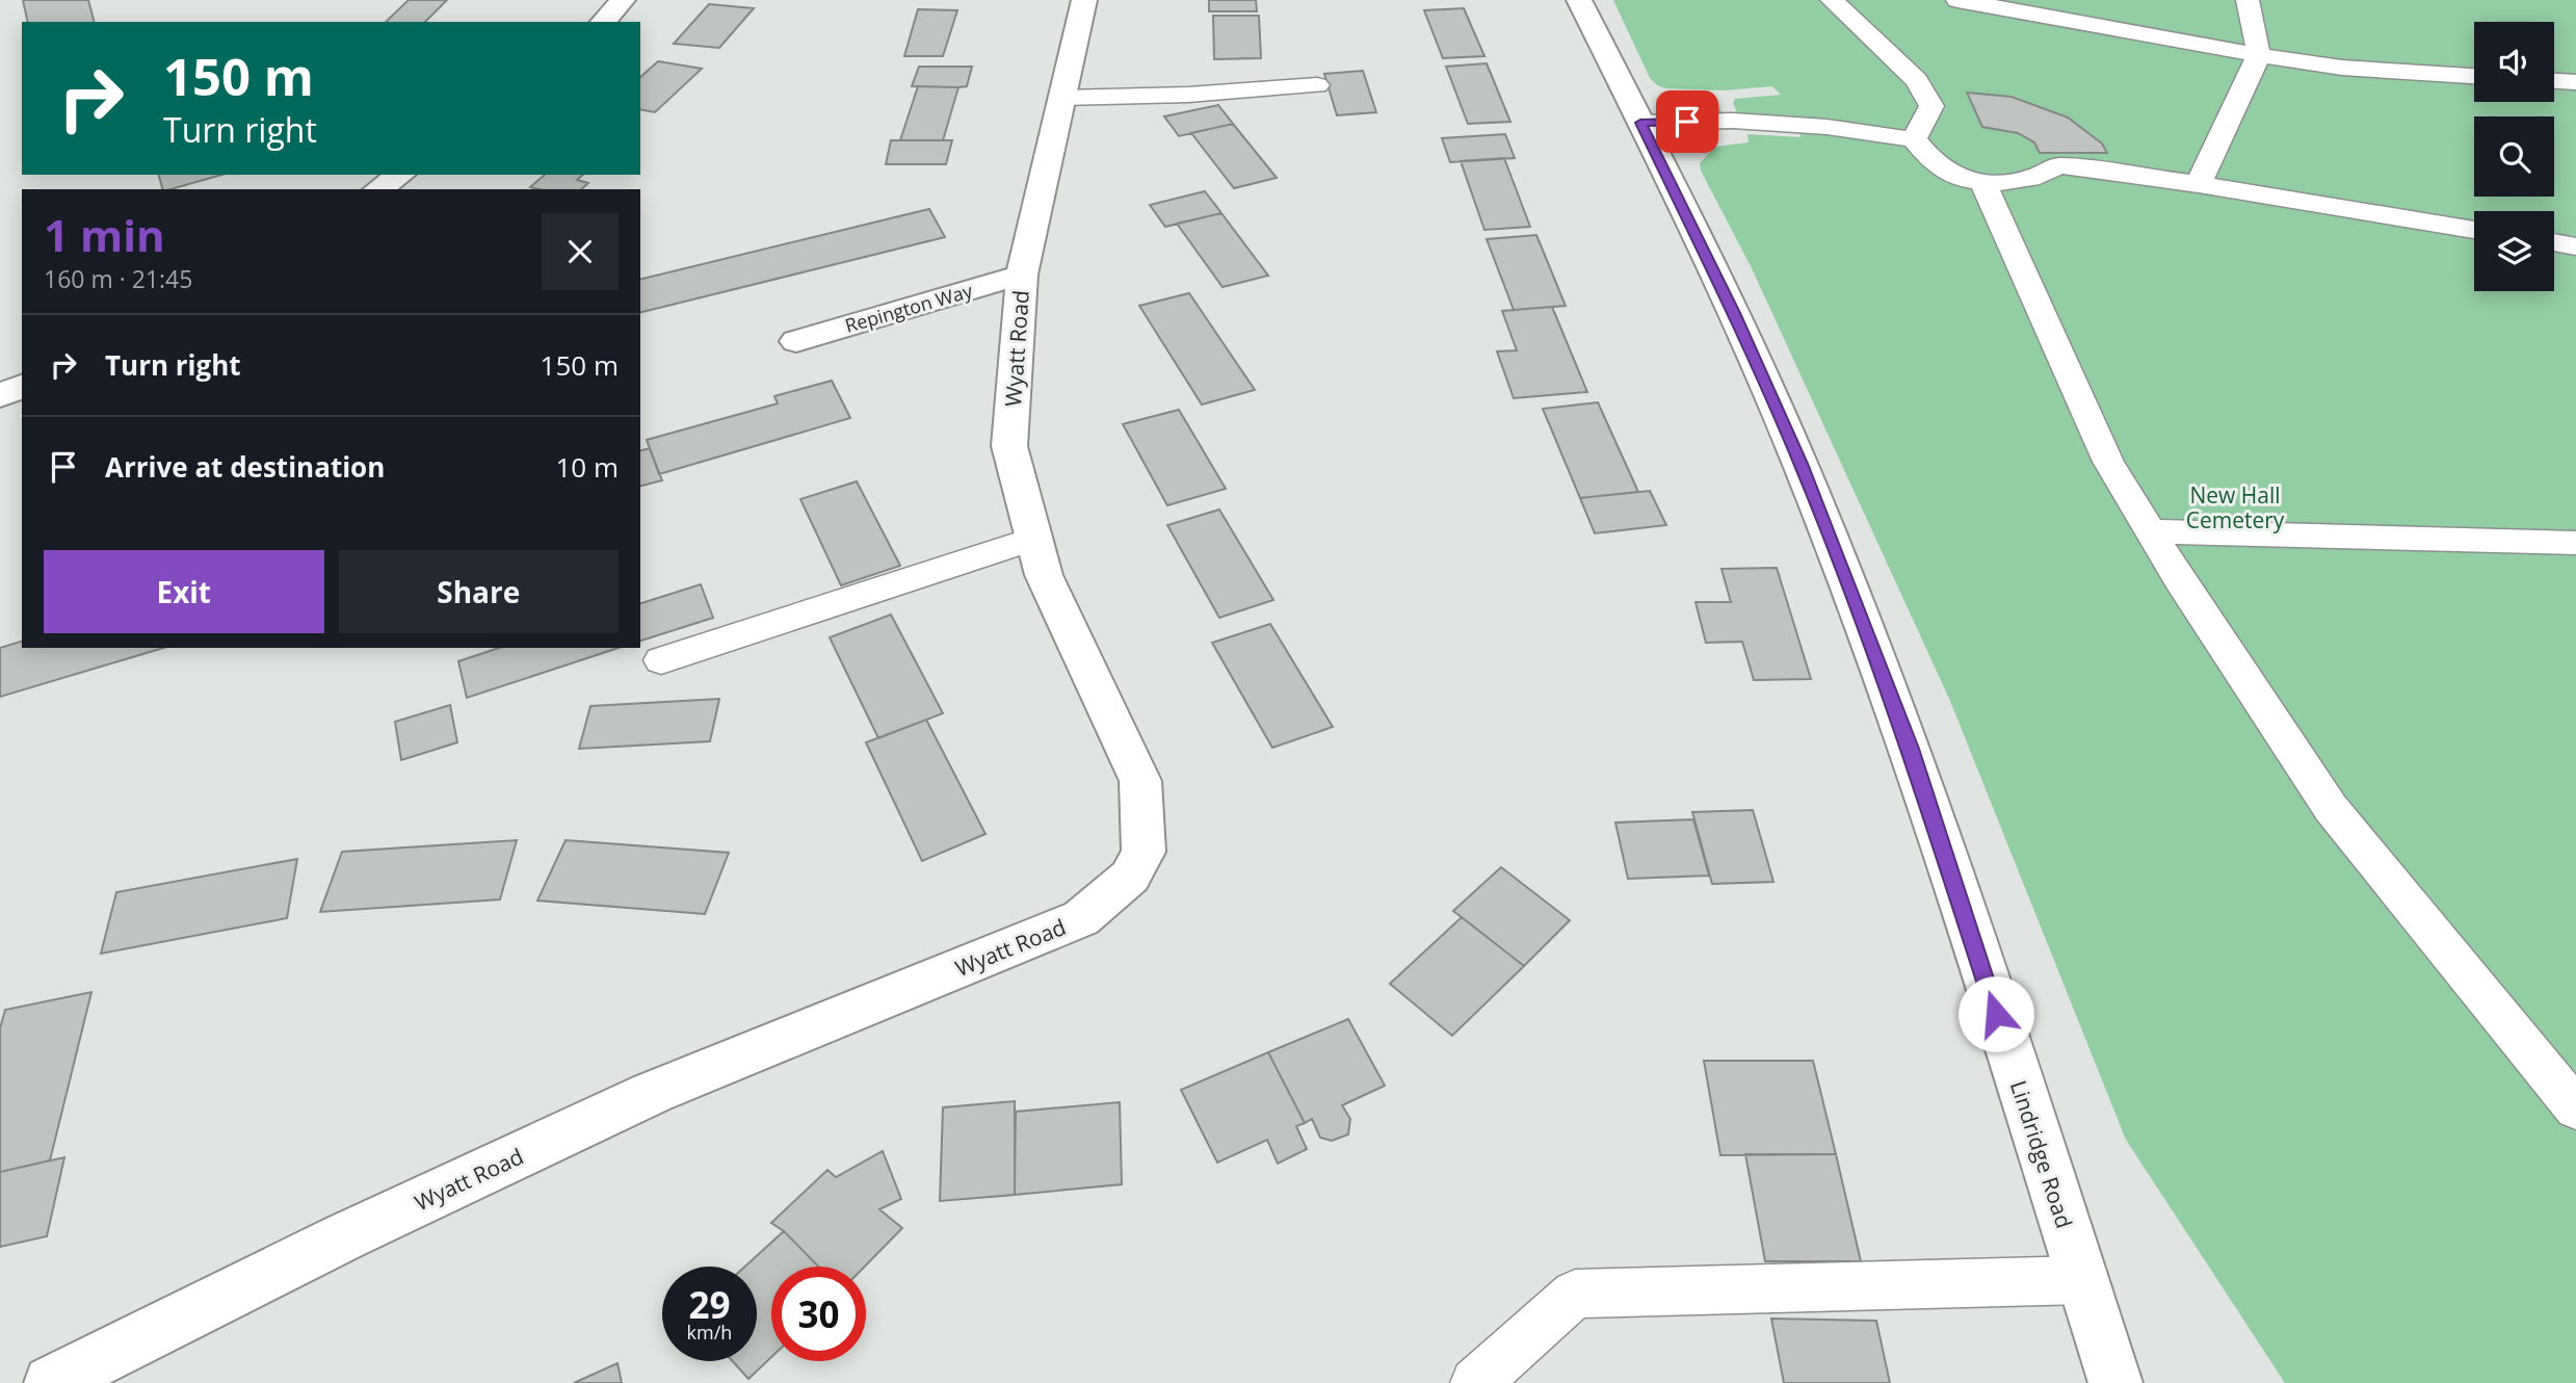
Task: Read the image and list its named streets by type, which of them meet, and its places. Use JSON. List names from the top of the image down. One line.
{"streets":{"street":["Repington Way","Wyatt Road","Lindridge Road"]},"crossings":[["Repington Way","Wyatt Road"]],"parks":["New Hall Cemetery"],"page":{"turn":["150 m","Turn right"],"heading":["1 min","160 m · 21:45"],"list":[{"name":"Turn right","value":"150 m"},{"name":"Arrive at destination","value":"10 m"}],"buttons":["Exit","Share"],"speed":"29 km/h","limit":"30"}}
